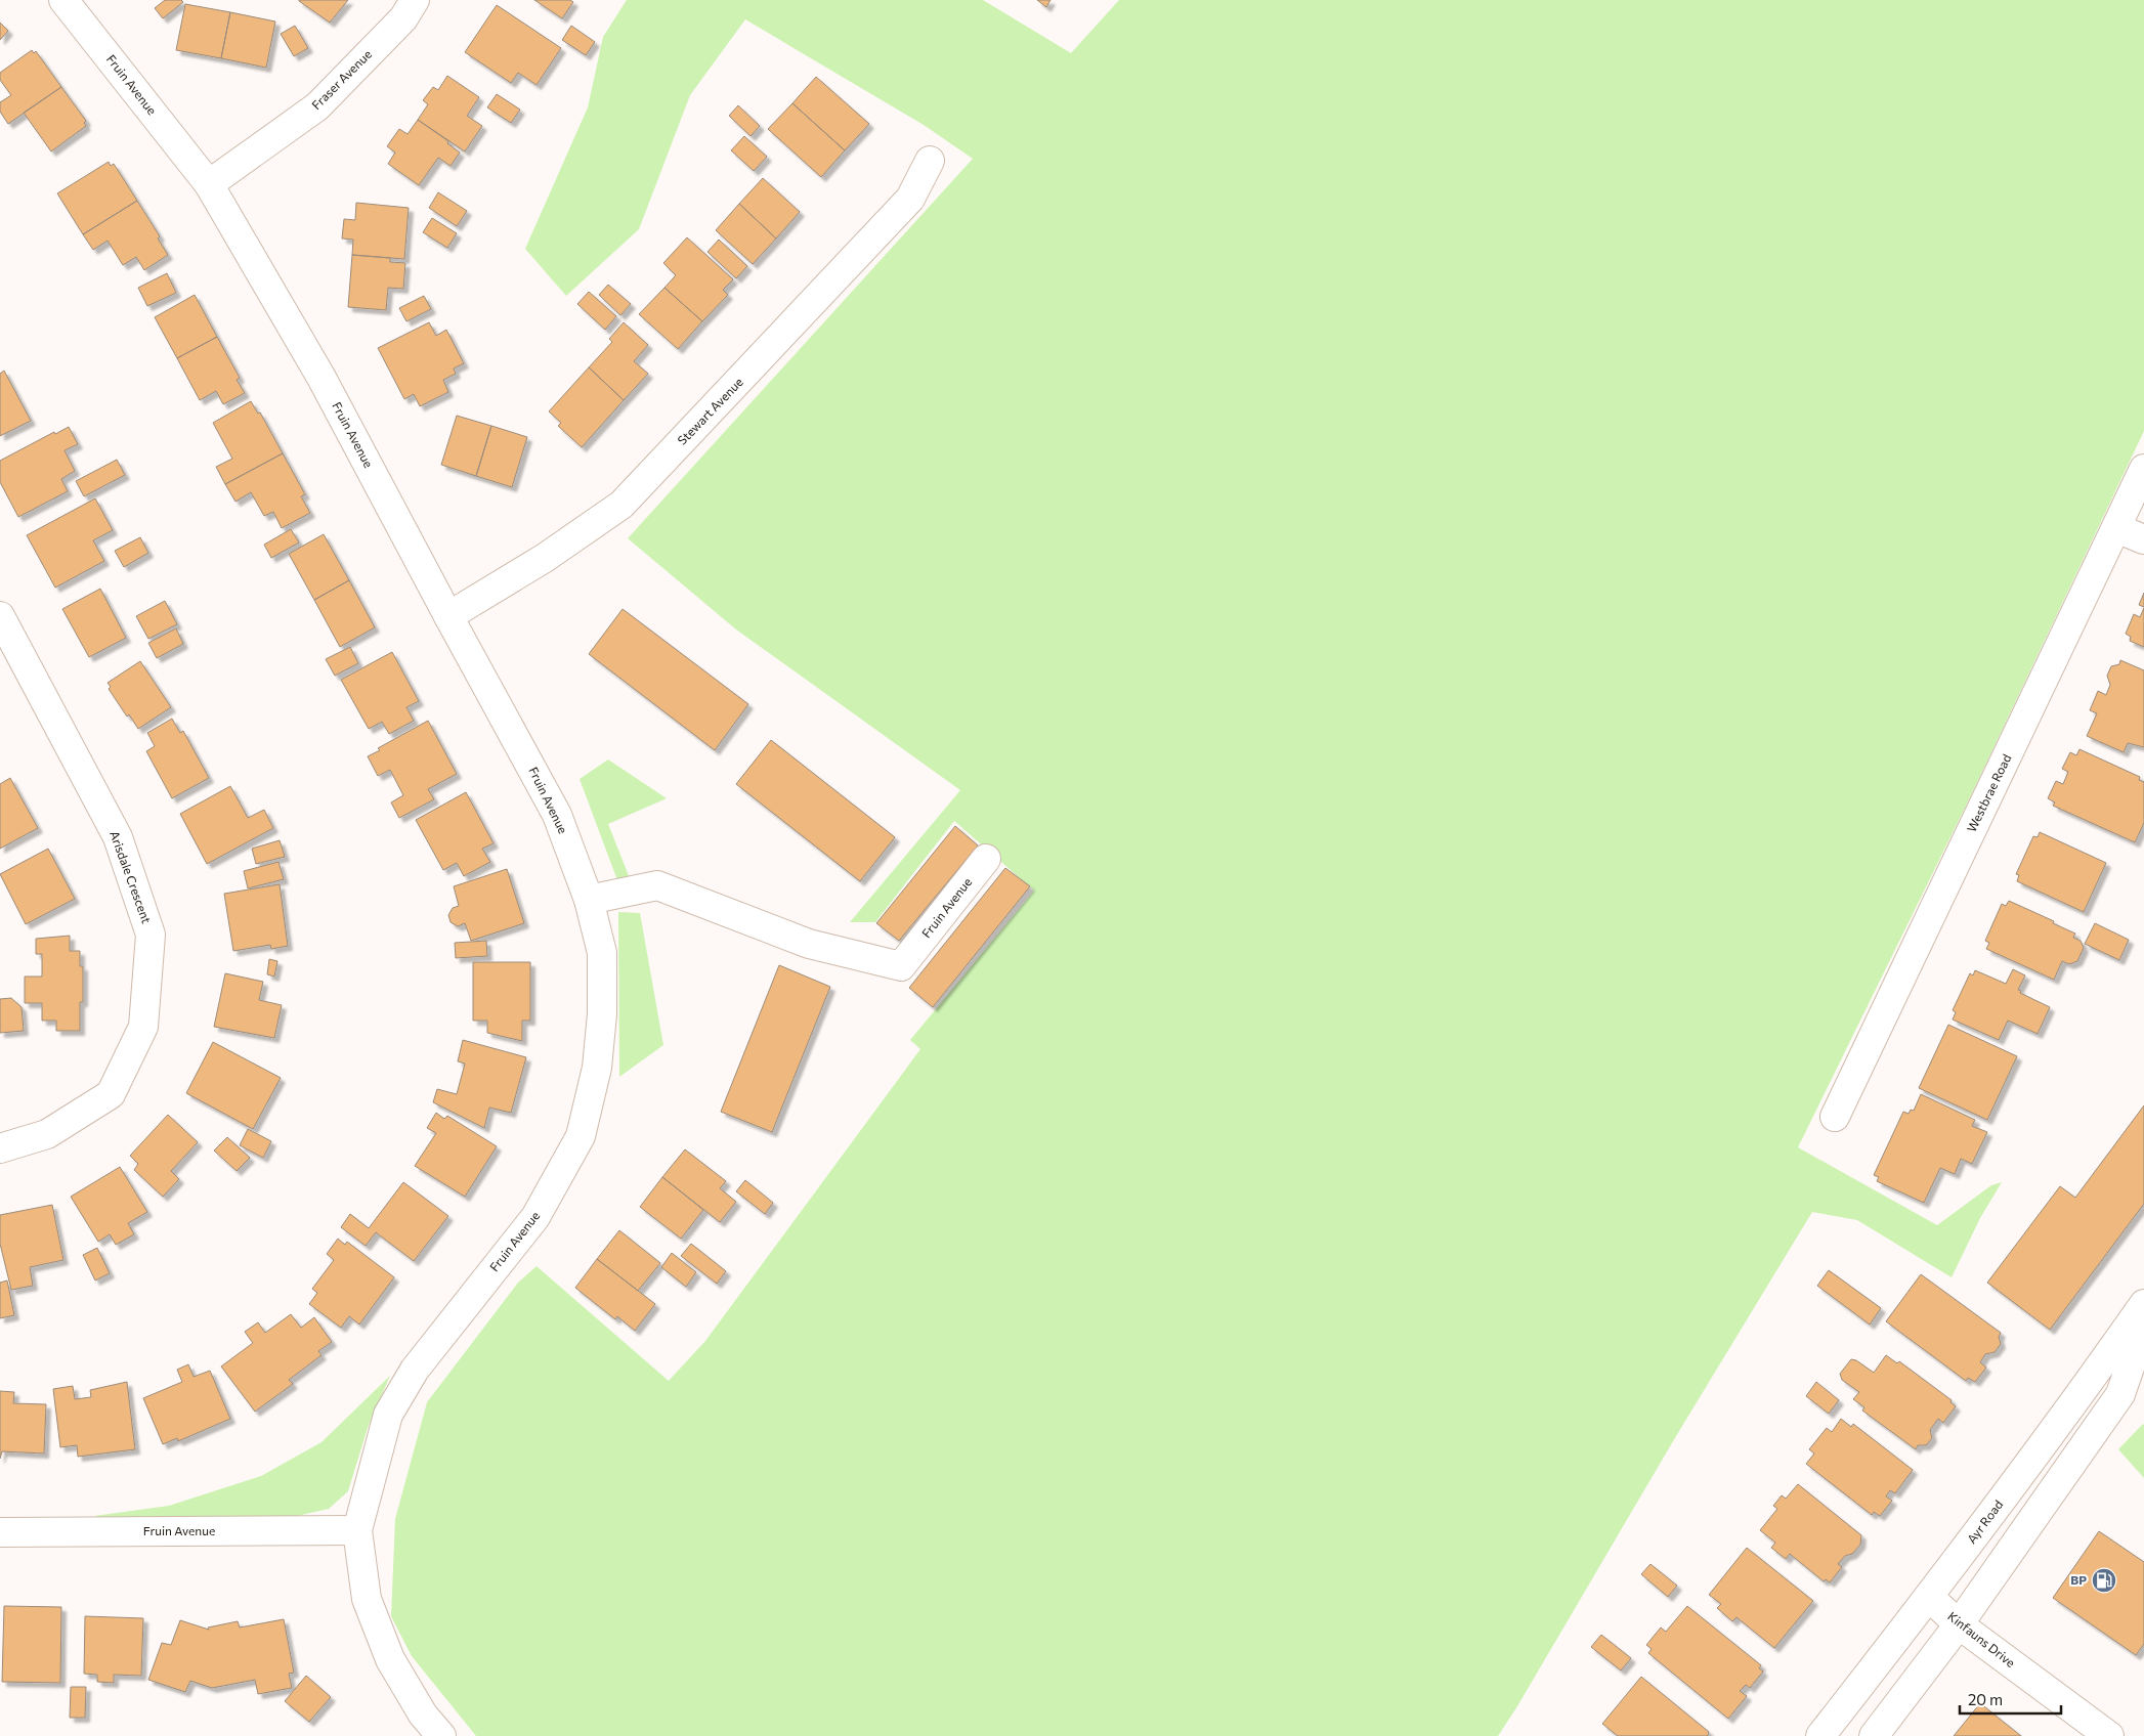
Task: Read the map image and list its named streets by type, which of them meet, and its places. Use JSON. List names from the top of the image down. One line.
{"streets":{"street":["Fraser Avenue","Fruin Avenue","Stewart Avenue","Westbrae Road","Arisdale Crescent","Ayr Road","Kinfauns Drive"]},"crossings":[["Fraser Avenue","Fruin Avenue"],["Fruin Avenue","Stewart Avenue"],["Ayr Road","Kinfauns Drive"]],"places":{"fuel station":["BP"]},"scale_bar":"20 m"}
